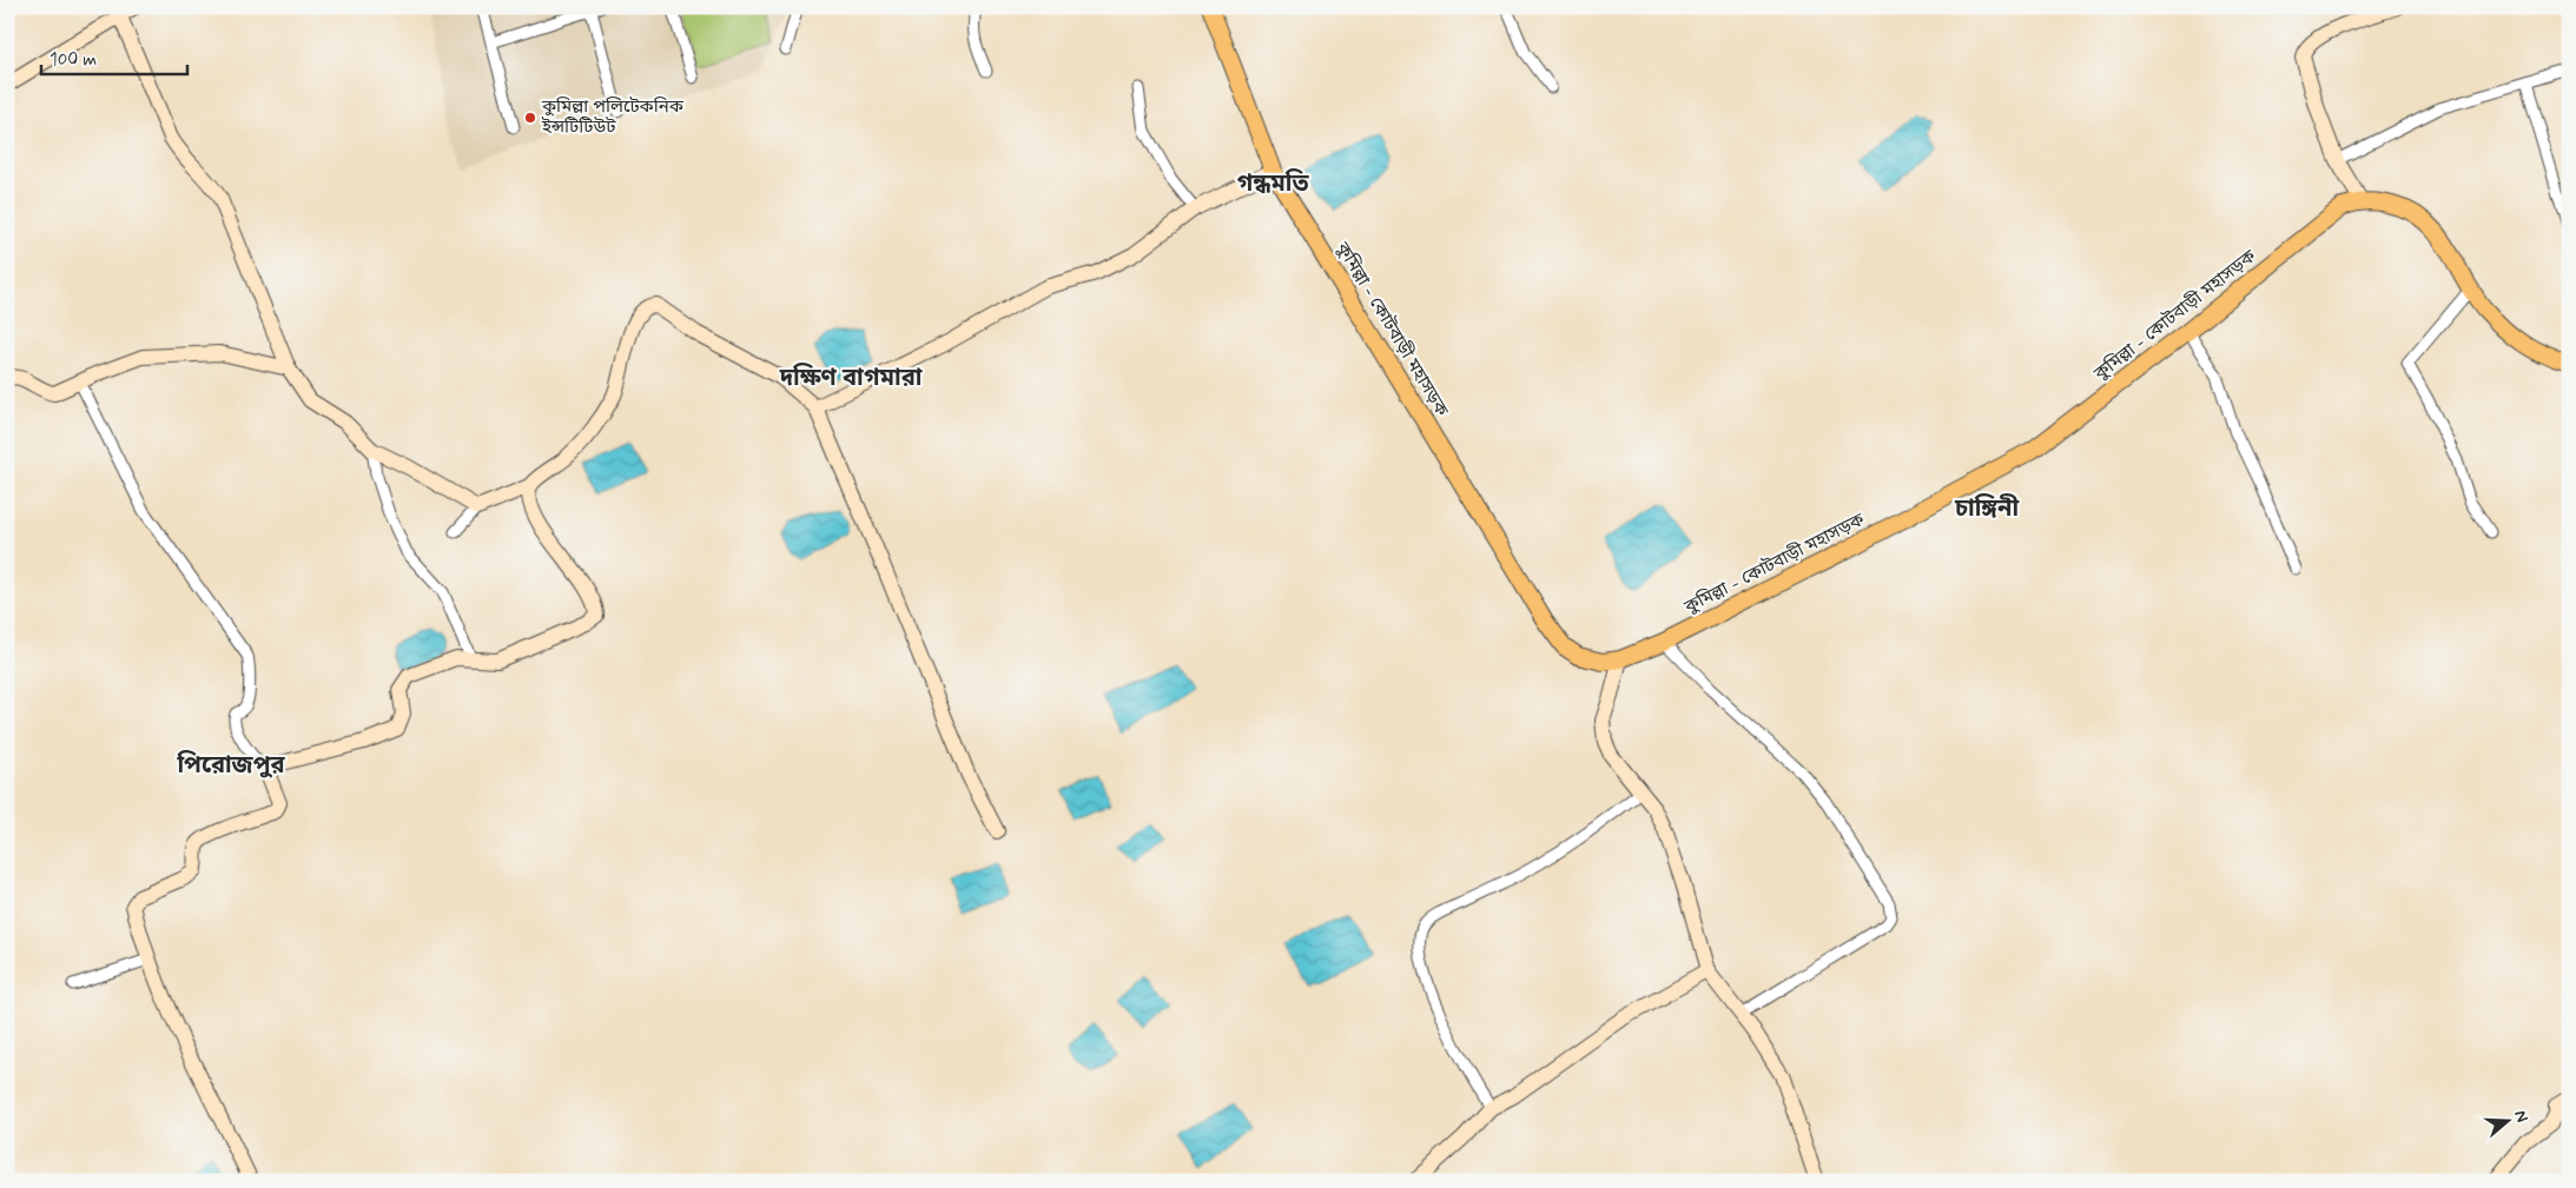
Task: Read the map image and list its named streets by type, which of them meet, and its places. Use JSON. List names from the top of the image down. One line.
{"streets":{"main road":["কুমিল্লা - কোটবাড়ী মহাসড়ক"]},"districts":["গন্ধমতি","দক্ষিণ বাগমারা","চাঙ্গিনী","পিরোজপুর"],"places":["কুমিল্লা পলিটেকনিক ইন্সটিটিউট"],"scale_bar":"100 m","north":"right"}
